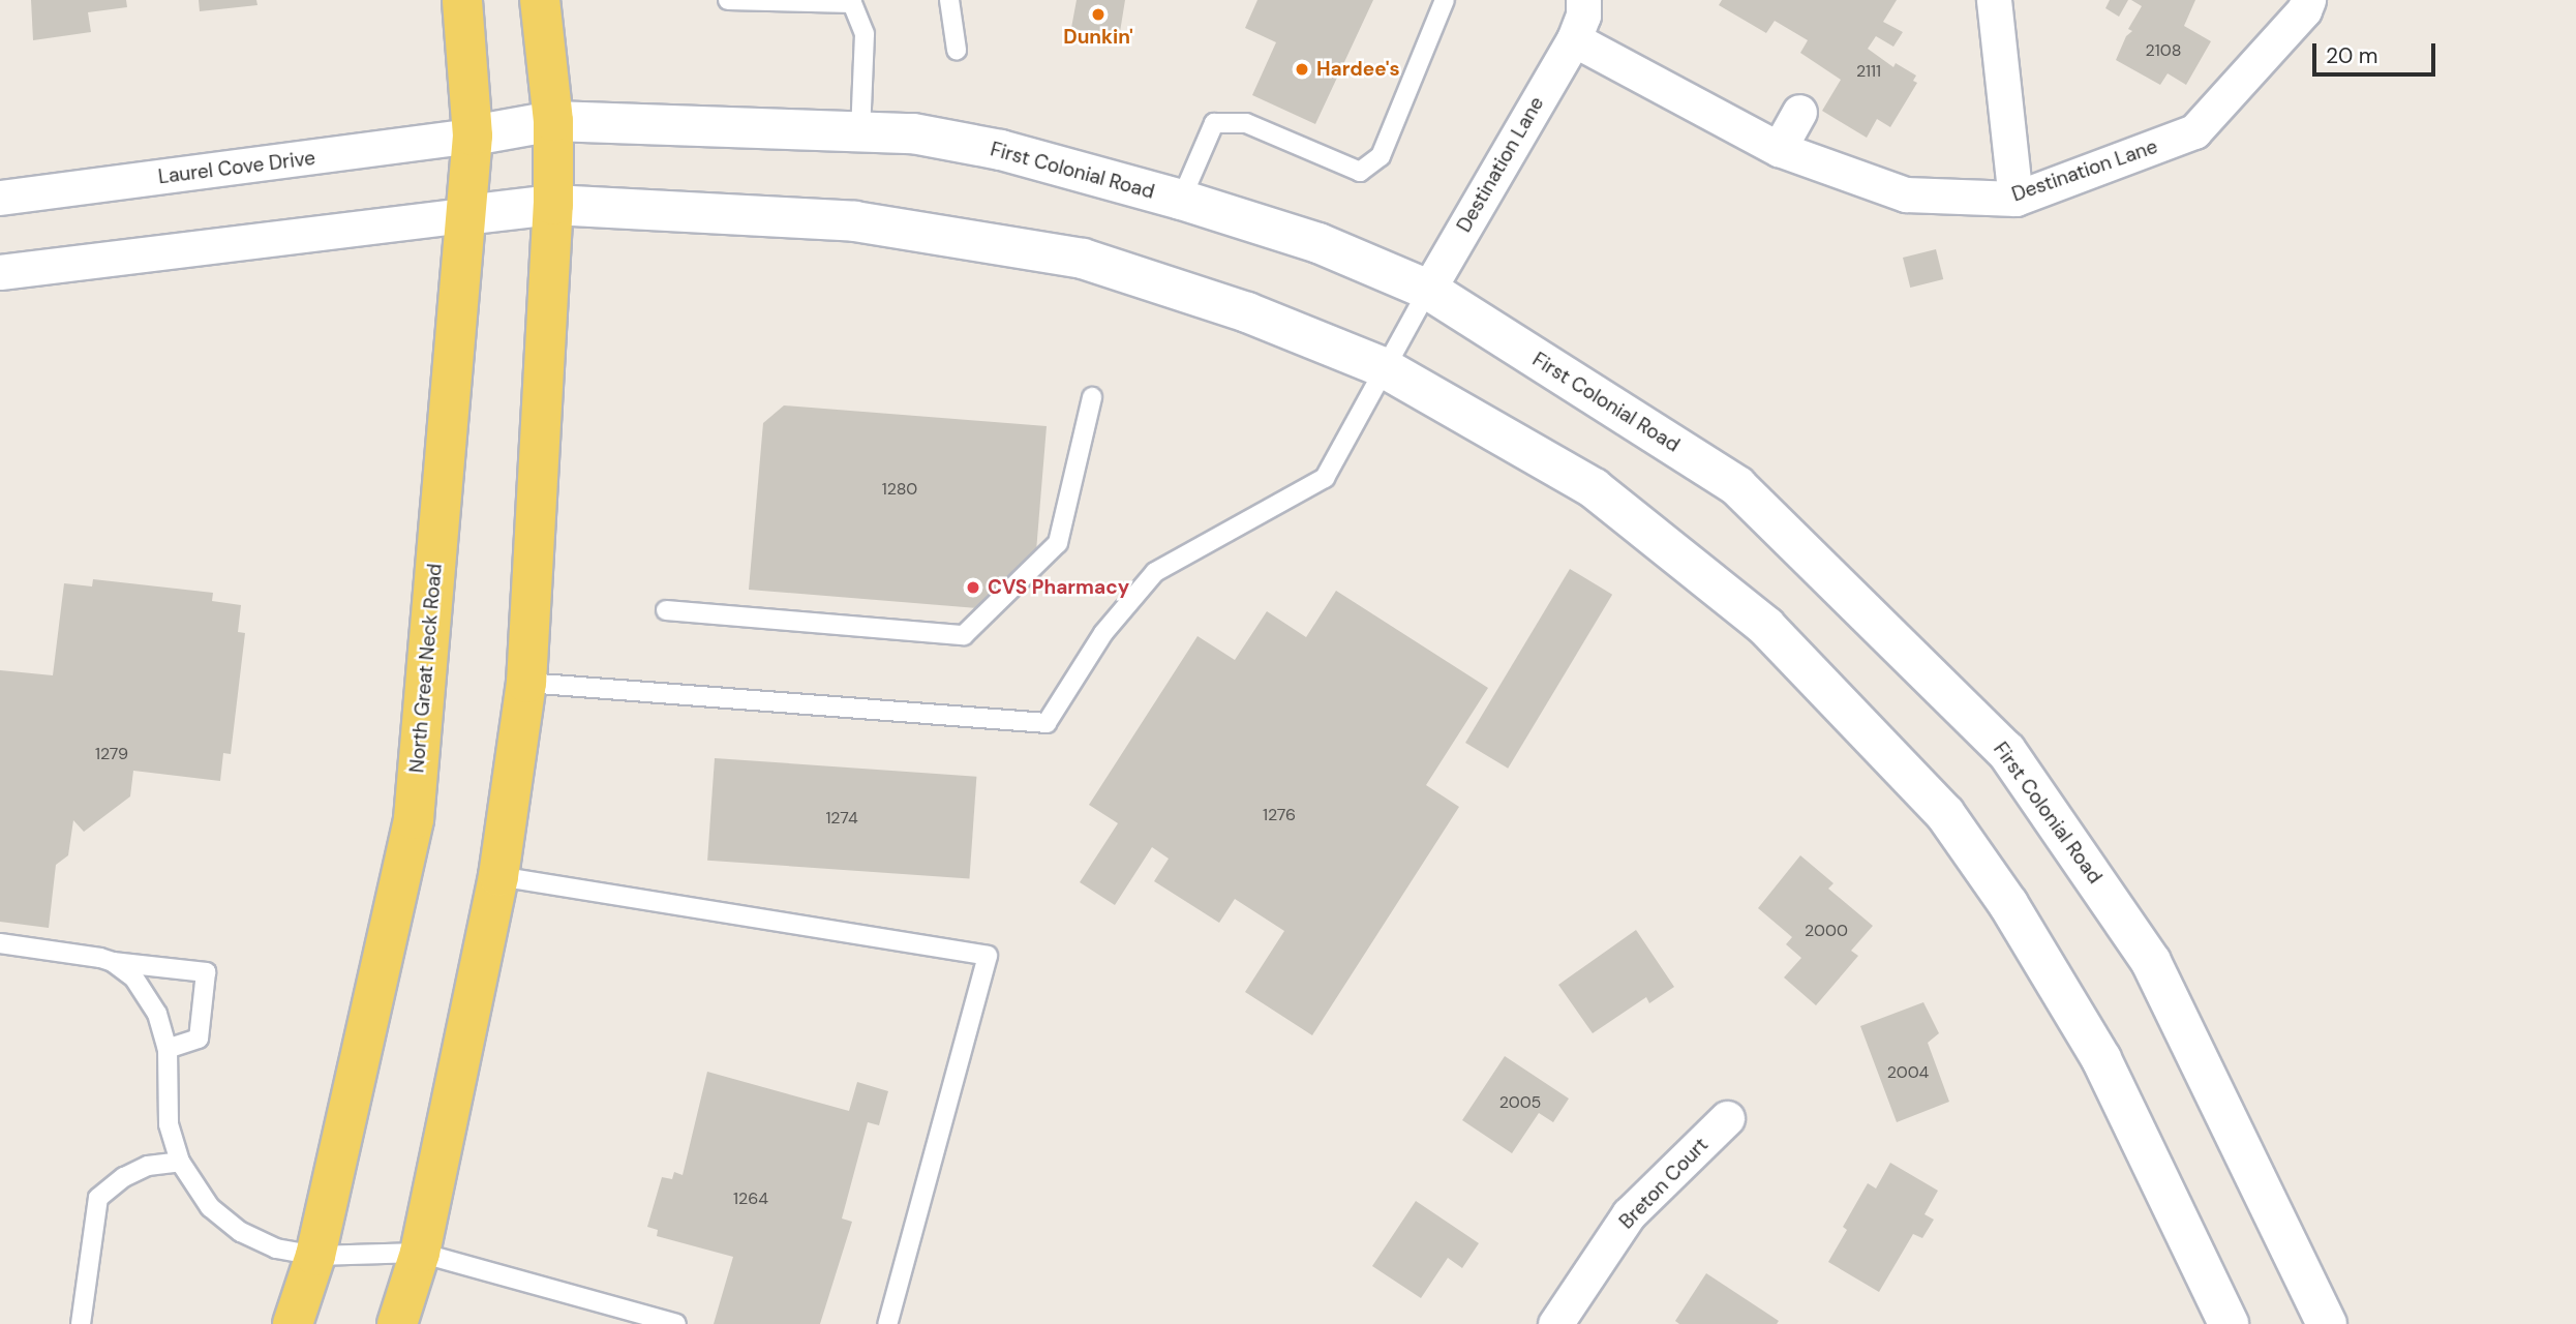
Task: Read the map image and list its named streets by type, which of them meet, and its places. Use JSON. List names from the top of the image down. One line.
{"streets":{"main road":["First Colonial Road","North Great Neck Road"],"street":["Destination Lane","Laurel Cove Drive","Breton Court"]},"crossings":[["Destination Lane","First Colonial Road"],["Laurel Cove Drive","First Colonial Road"],["Laurel Cove Drive","North Great Neck Road"],["First Colonial Road","North Great Neck Road"]],"places":["Dunkin'","Hardee's","CVS Pharmacy"],"house_numbers":["2108","2111","1280","1279","1276","1274","2000","2004","2005","1264"],"scale_bar":"20 m"}
